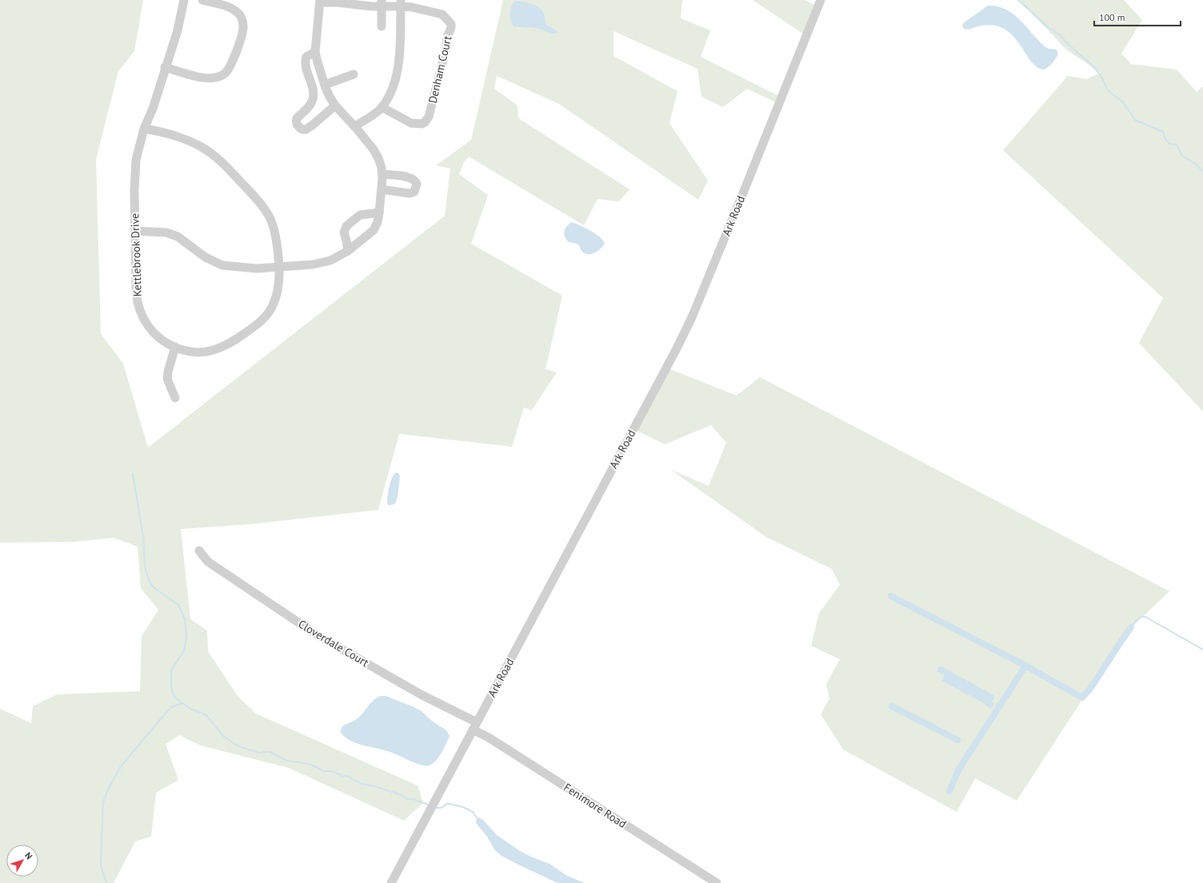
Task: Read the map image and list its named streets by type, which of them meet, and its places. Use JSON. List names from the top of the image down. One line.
{"streets":{"street":["Denham Court","Ark Road","Kettlebrook Drive","Cloverdale Court","Fenimore Road"]},"crossings":[["Ark Road","Cloverdale Court"],["Ark Road","Fenimore Road"],["Cloverdale Court","Fenimore Road"]],"scale_bar":"100 m","north":"top right"}
